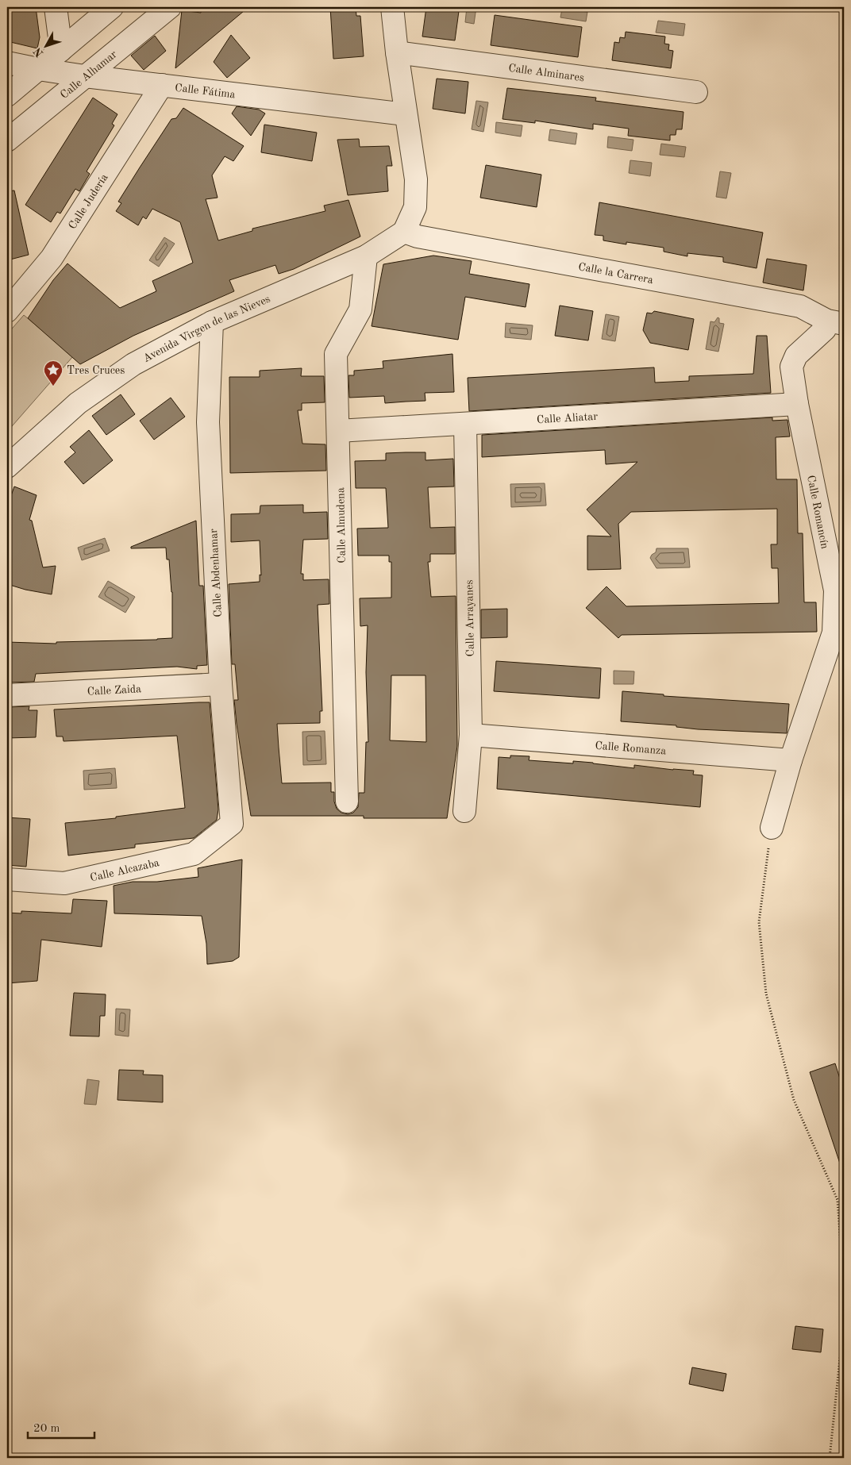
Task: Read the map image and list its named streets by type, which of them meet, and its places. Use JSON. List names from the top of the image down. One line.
{"streets":{"street":["Calle Alminares","Calle Alhamar","Calle Fátima","Calle Judería","Calle la Carrera","Avenida Virgen de las Nieves","Calle Aliatar","Calle Romancín","Calle Almudena","Calle Abdenhamar","Calle Arrayanes","Calle Zaida","Calle Romanza","Calle Alcazaba"]},"crossings":[["Calle Alhamar","Calle Fátima"],["Calle Fátima","Calle Judería"],["Calle la Carrera","Avenida Virgen de las Nieves"],["Calle la Carrera","Calle Romancín"],["Avenida Virgen de las Nieves","Calle Almudena"],["Avenida Virgen de las Nieves","Calle Abdenhamar"],["Calle Aliatar","Calle Romancín"],["Calle Aliatar","Calle Almudena"],["Calle Aliatar","Calle Arrayanes"],["Calle Romancín","Calle Romanza"],["Calle Abdenhamar","Calle Zaida"],["Calle Abdenhamar","Calle Alcazaba"],["Calle Arrayanes","Calle Romanza"]],"places":{"place":["Tres Cruces"]},"scale_bar":"20 m","north":"bottom left"}
